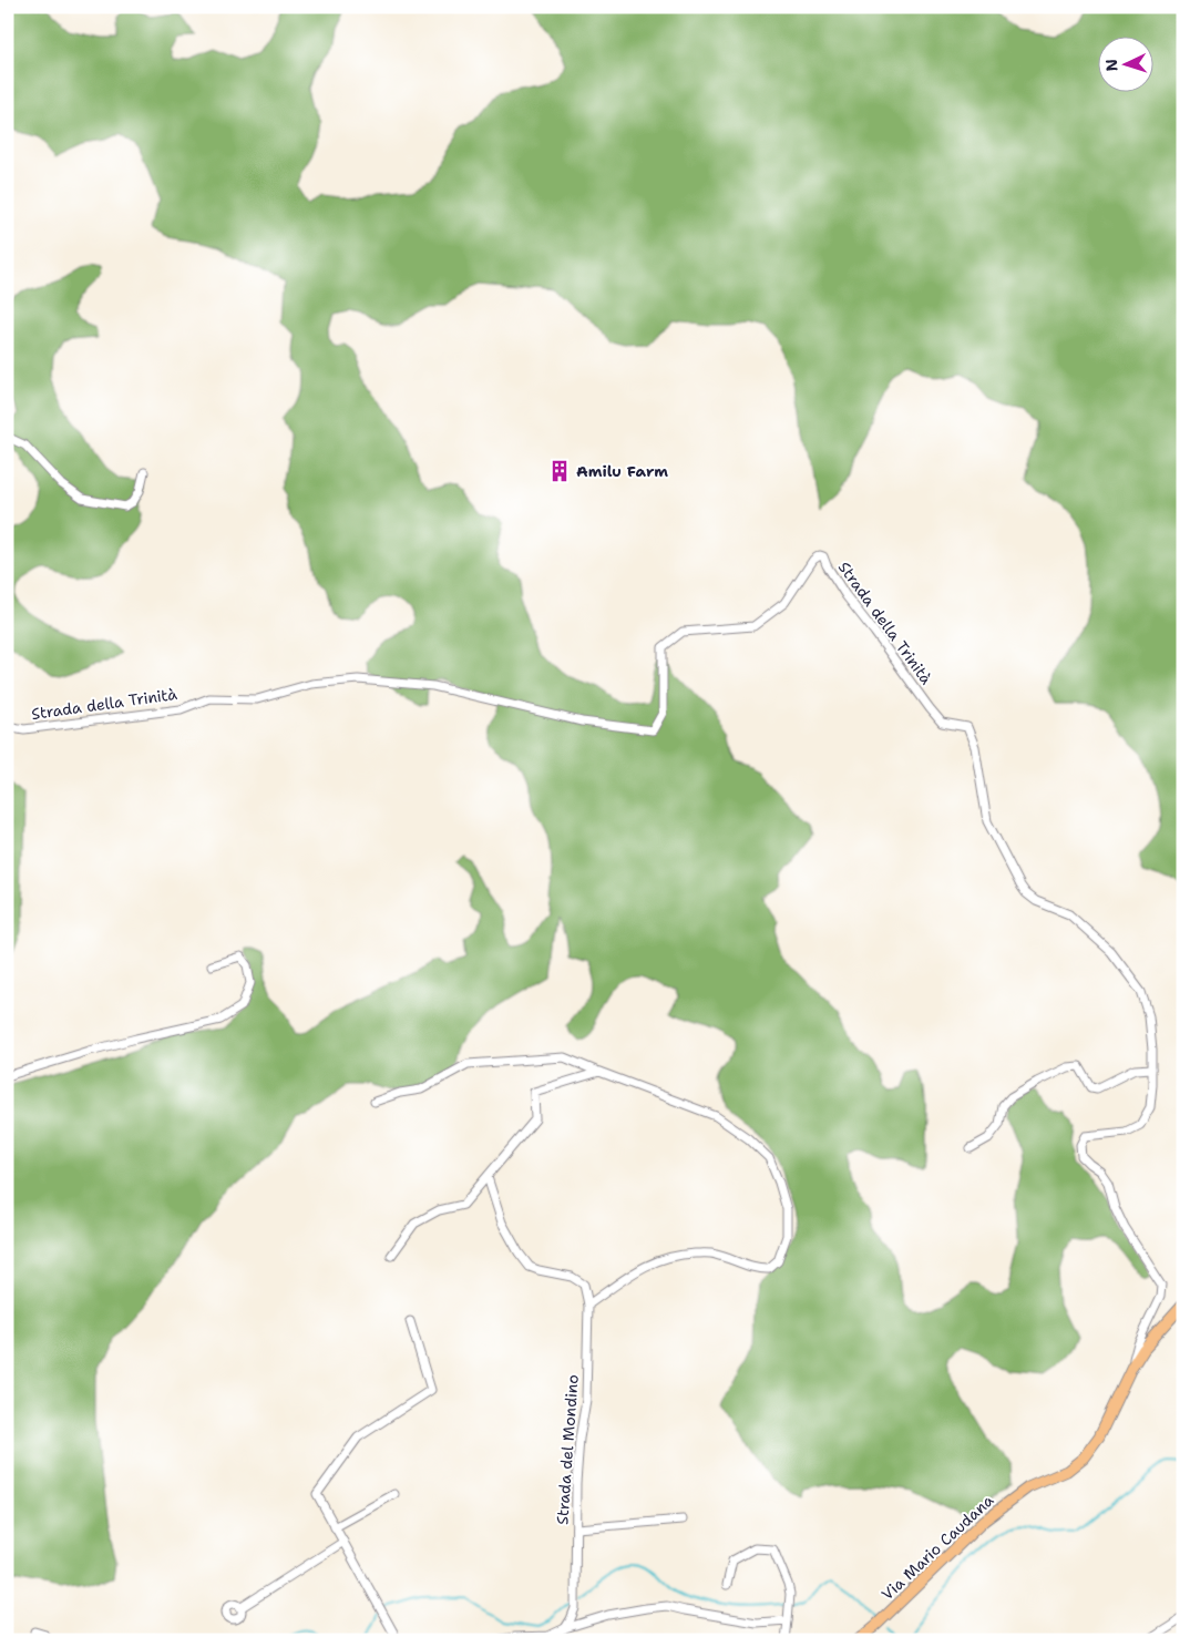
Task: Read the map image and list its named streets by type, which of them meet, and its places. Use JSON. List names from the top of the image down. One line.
{"streets":{"main road":["Via Mario Caudana"],"street":["Strada della Trinità","Strada del Mondino"]},"crossings":[["Strada della Trinità","Via Mario Caudana"]],"places":{"building":["Amilu Farm"]},"north":"left"}
